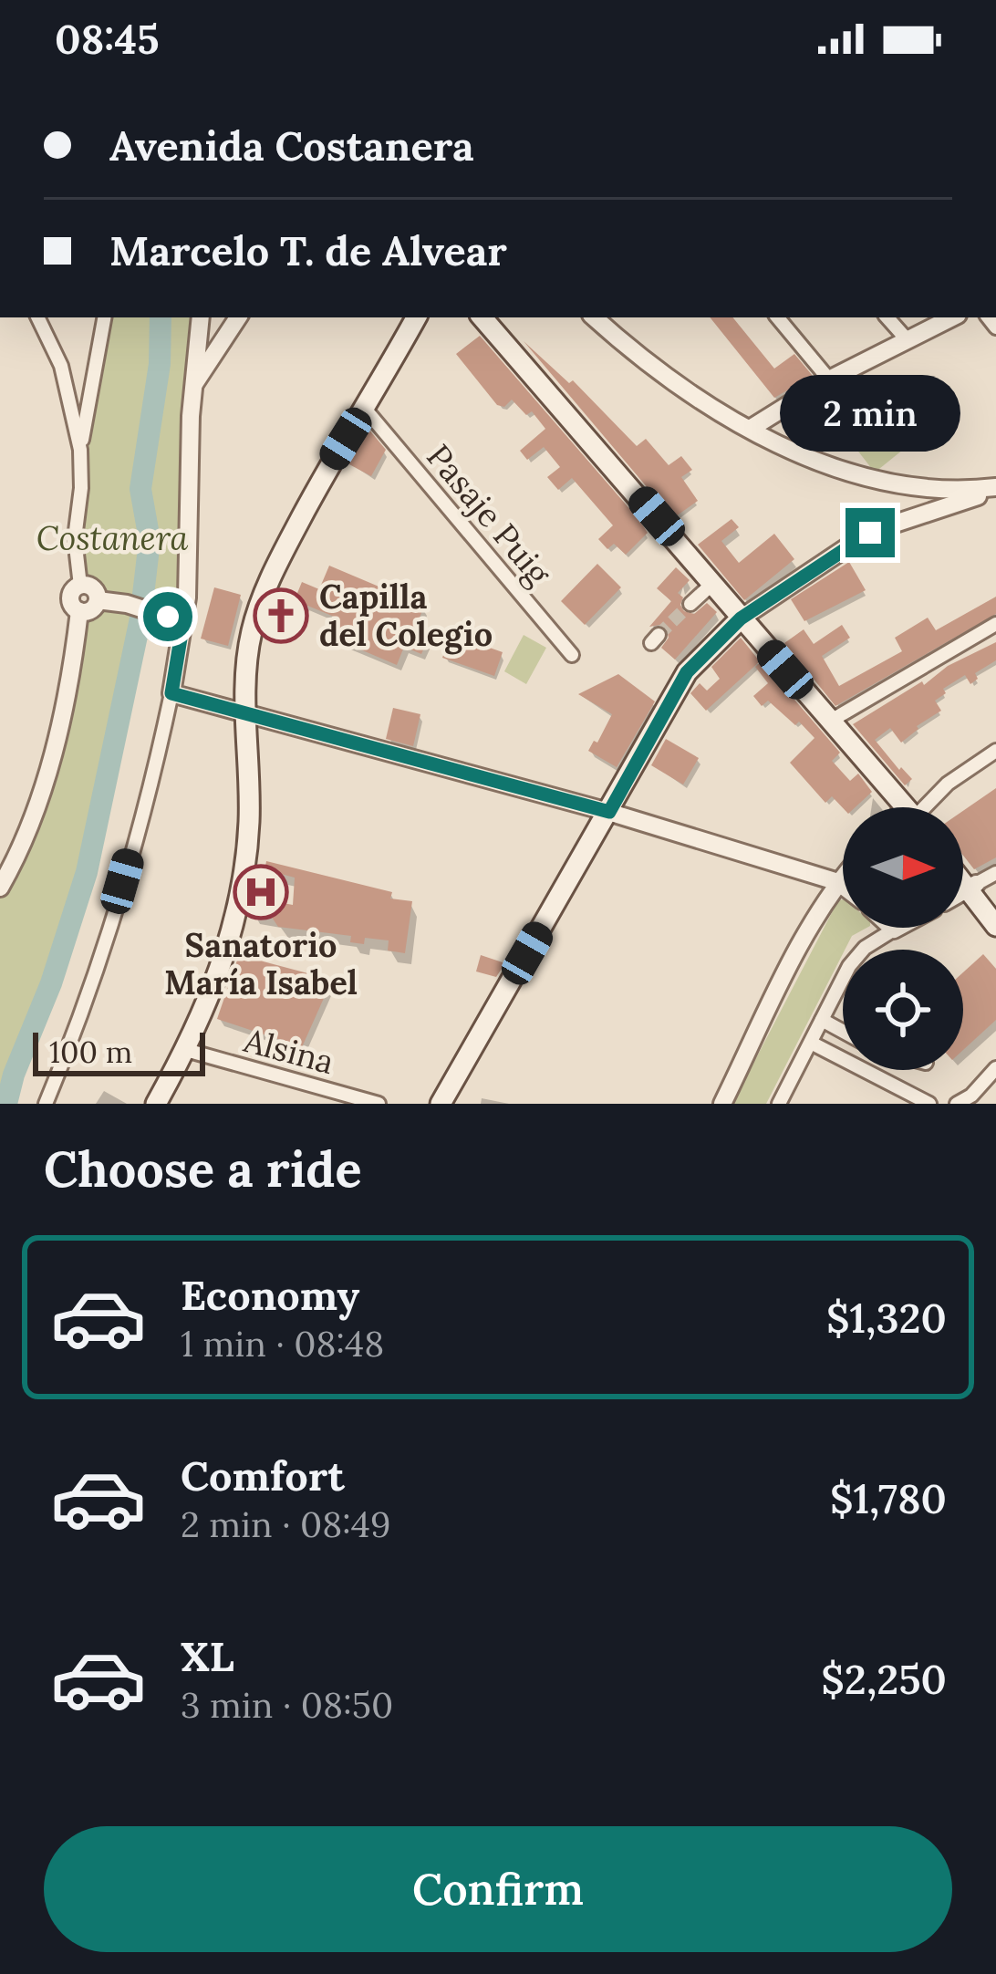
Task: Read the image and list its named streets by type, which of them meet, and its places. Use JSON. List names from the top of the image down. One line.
{"streets":{"street":["Pasaje Puig","Alsina"]},"parks":["Costanera"],"places":{"church":["Capilla del Colegio"],"hospital":["Sanatorio María Isabel"]},"scale_bar":"100 m","north":"right","page":{"status":"08:45","banner":["Avenida Costanera","Marcelo T. de Alvear"],"bubble":"2 min","scale":"100 m","heading":"Choose a ride","list":[{"name":"Economy","note":"1 min · 08:48","value":"$1,320"},{"name":"Comfort","note":"2 min · 08:49","value":"$1,780"},{"name":"XL","note":"3 min · 08:50","value":"$2,250"}],"buttons":"Confirm"}}
